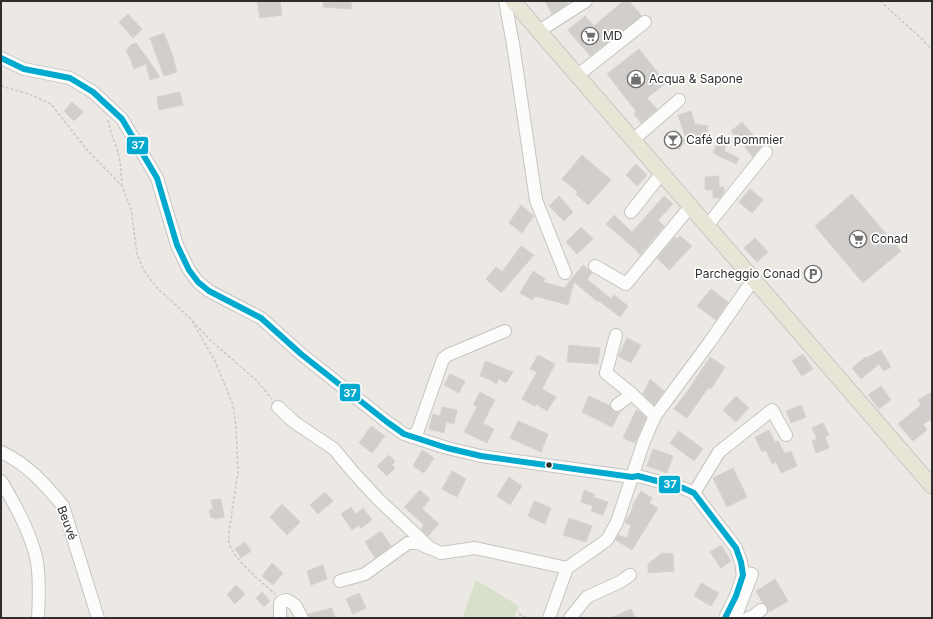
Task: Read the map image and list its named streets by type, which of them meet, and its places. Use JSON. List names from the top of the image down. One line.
{"streets":{"street":["Beuvé"]},"places":{"supermarket":["MD","Conad"],"shop":["Acqua & Sapone"],"bar":["Café du pommier"],"parking":["Parcheggio Conad"]},"lines":["transit line 37"]}
